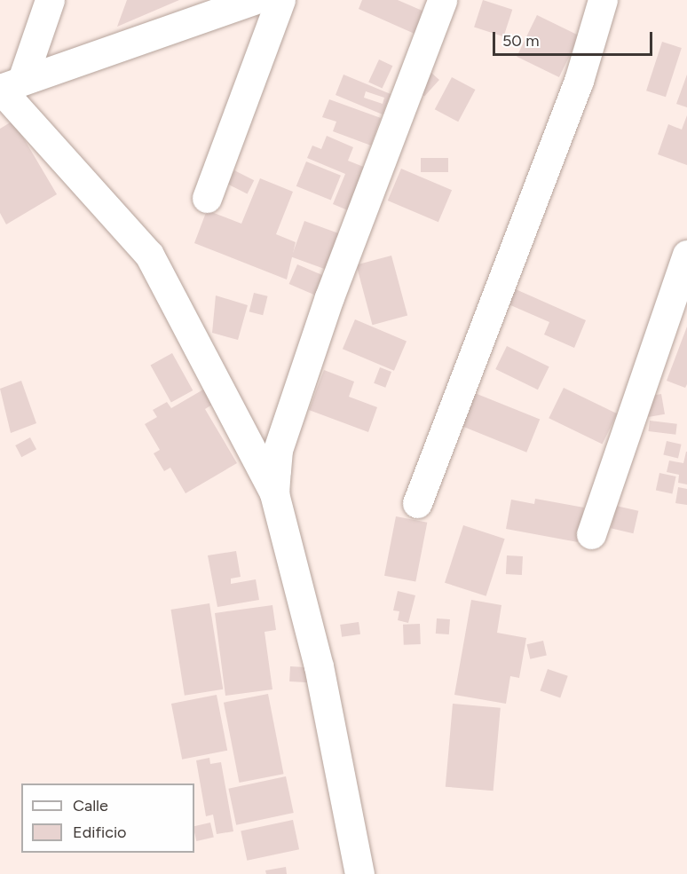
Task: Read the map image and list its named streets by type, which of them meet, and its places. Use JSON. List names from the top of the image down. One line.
{"legend":["Calle","Edificio"],"scale_bar":"50 m"}
